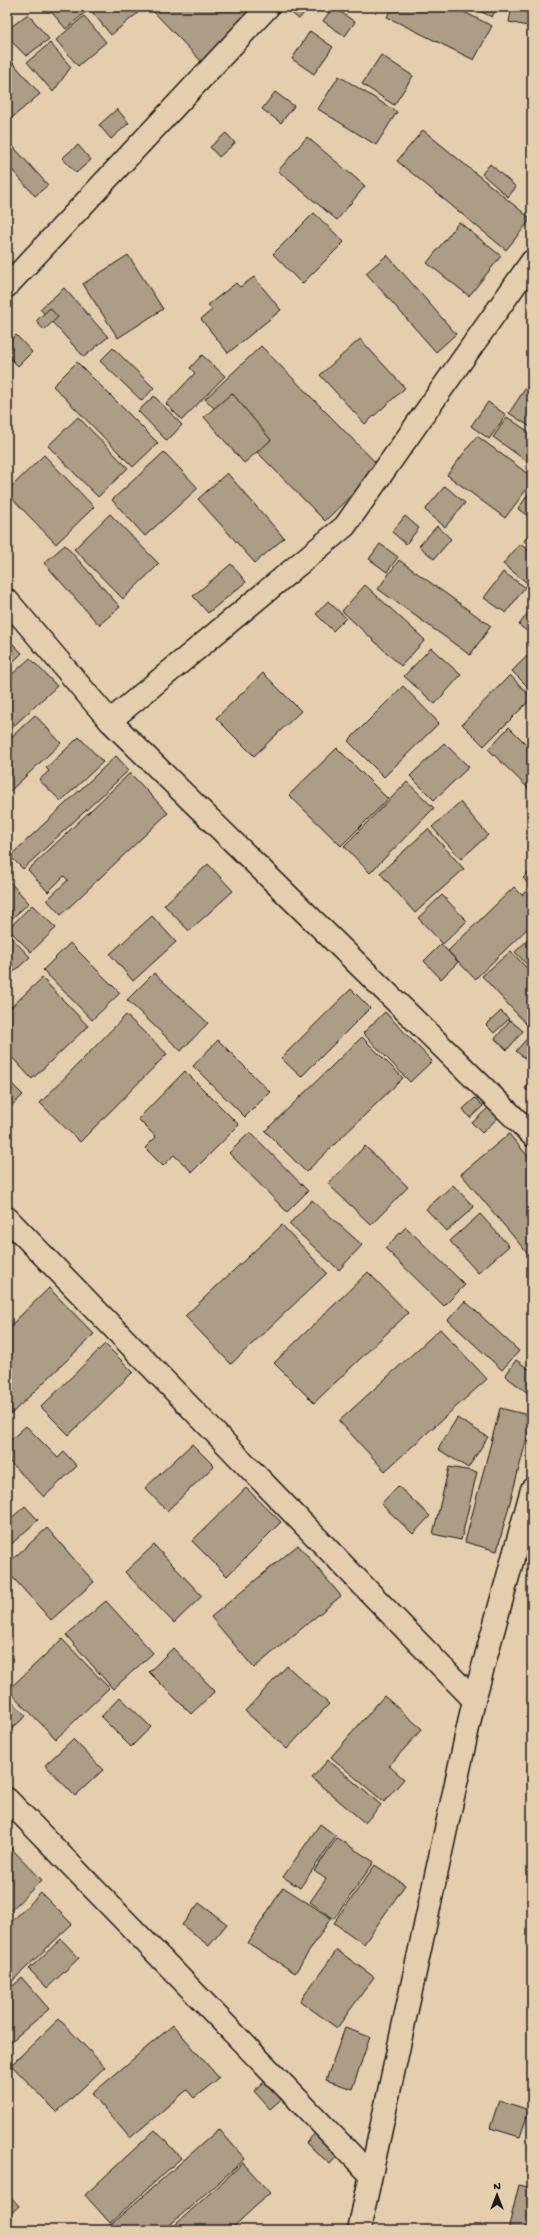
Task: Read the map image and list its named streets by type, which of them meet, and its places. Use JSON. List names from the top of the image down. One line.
{"north":"top"}
